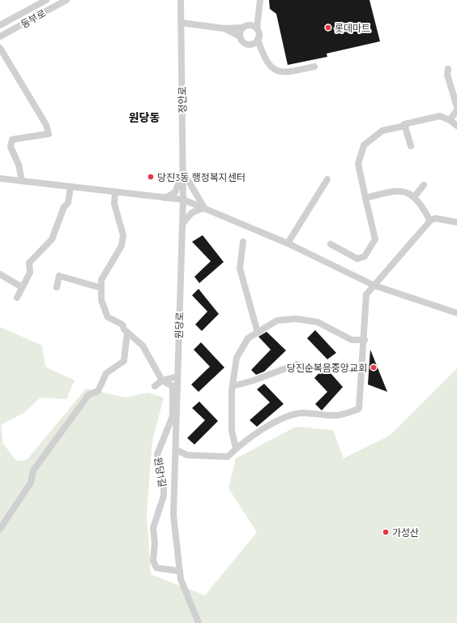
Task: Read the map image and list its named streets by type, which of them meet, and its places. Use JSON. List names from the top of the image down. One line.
{"streets":{"street":["동부로","정안로","원당로","원당1길"]},"crossings":[["정안로","원당로"],["원당로","원당1길"]],"districts":["원당동"],"places":["롯데마트","당진3동 행정복지센터","당진순복음중앙교회","가성산"]}
